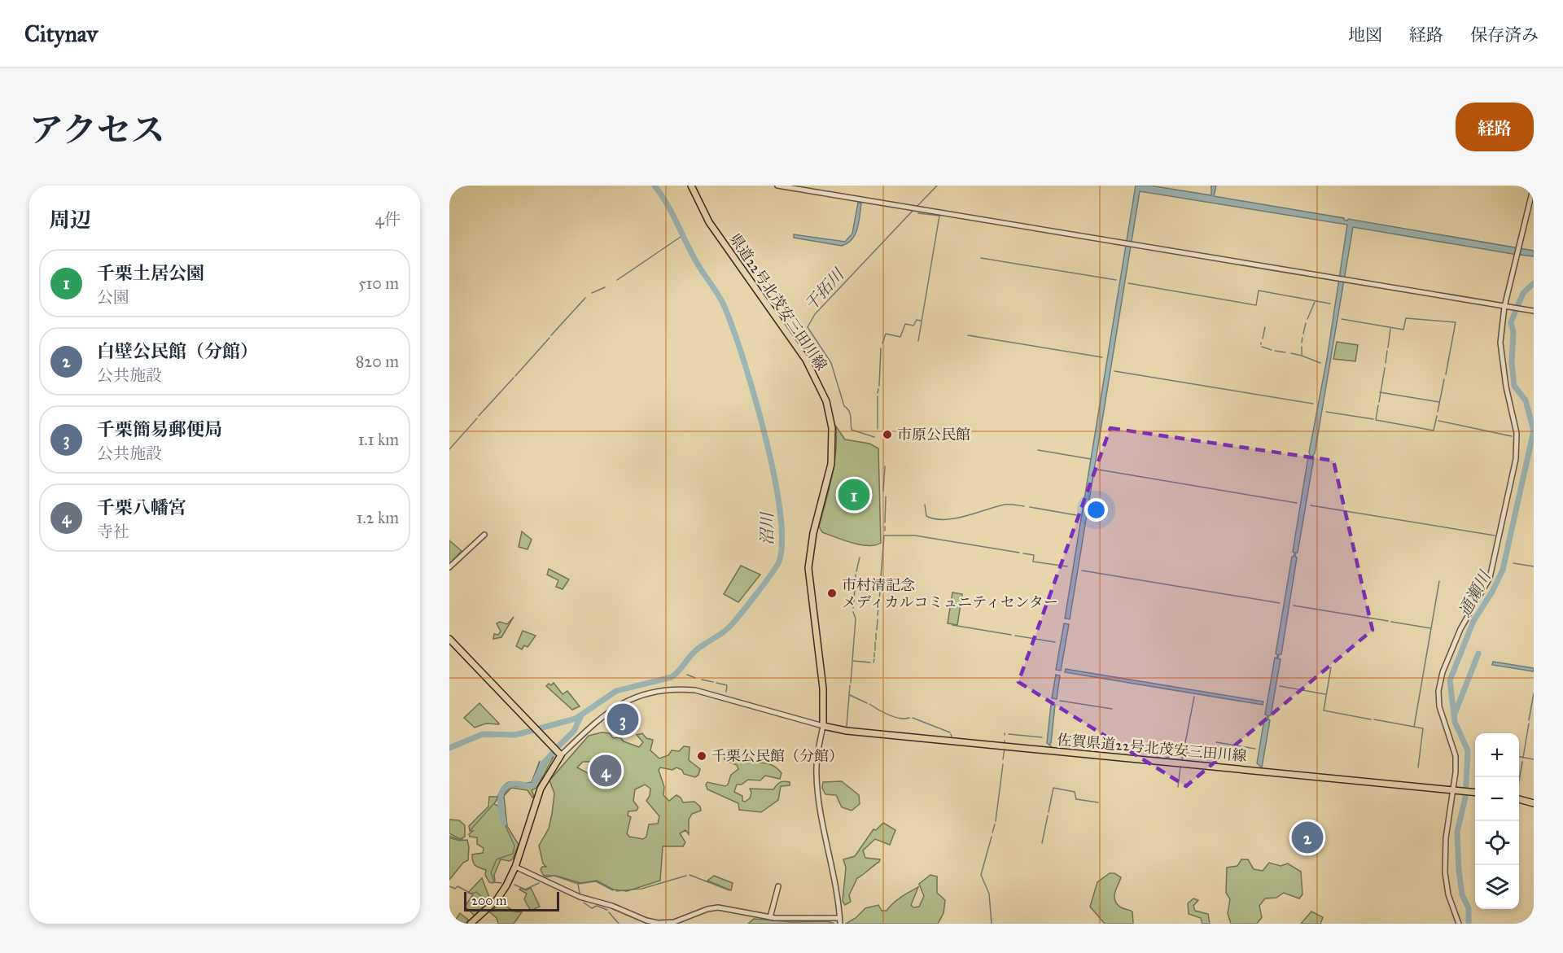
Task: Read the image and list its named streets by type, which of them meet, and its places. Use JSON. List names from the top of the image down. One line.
{"streets":{"main road":["県道22号北茂安三田川線","佐賀県道22号北茂安三田川線"]},"crossings":[["県道22号北茂安三田川線","佐賀県道22号北茂安三田川線"]],"water":["干拓川","沼川","通瀬川"],"places":["市原公民館","市村清記念 メディカルコミュニティセンター","千栗公民館（分館）"],"scale_bar":"200 m","page":{"header":"Citynav","nav":["地図","経路","保存済み"],"title":"アクセス","buttons":"経路","heading":["周辺","4件"],"list":[{"mark":"1","name":"千栗土居公園","note":"公園","value":"510 m"},{"mark":"2","name":"白壁公民館（分館）","note":"公共施設","value":"820 m"},{"mark":"3","name":"千栗簡易郵便局","note":"公共施設","value":"1.1 km"},{"mark":"4","name":"千栗八幡宮","note":"寺社","value":"1.2 km"}],"pins":["1","3","4","2"],"map_buttons":["+","−"],"scale":"200 m"}}
